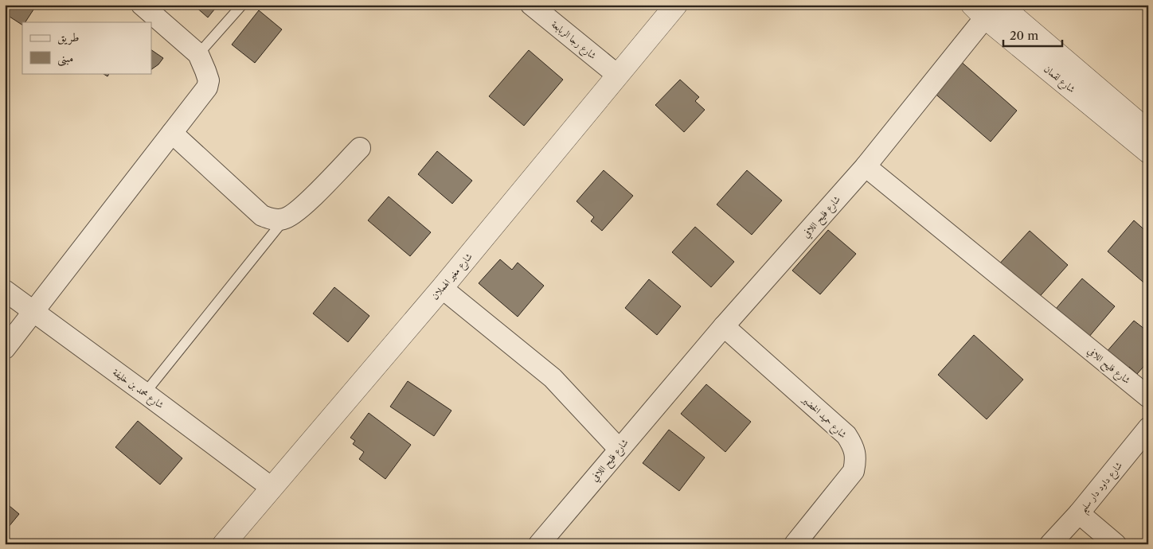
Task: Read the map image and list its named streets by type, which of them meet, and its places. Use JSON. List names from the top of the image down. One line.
{"streets":{"street":["شارع رجا الربابعة","شارع لقمان","شارع فليح اللافي","شارع مغير الهملان","شارع محمد بن خليفة","شارع حميد الخضير","شارع داود دار سليم"]},"crossings":[["شارع رجا الربابعة","شارع مغير الهملان"],["شارع فليح اللافي","شارع حميد الخضير"],["شارع مغير الهملان","شارع محمد بن خليفة"]],"legend":["طريق","مبنى"],"scale_bar":"20 m"}
